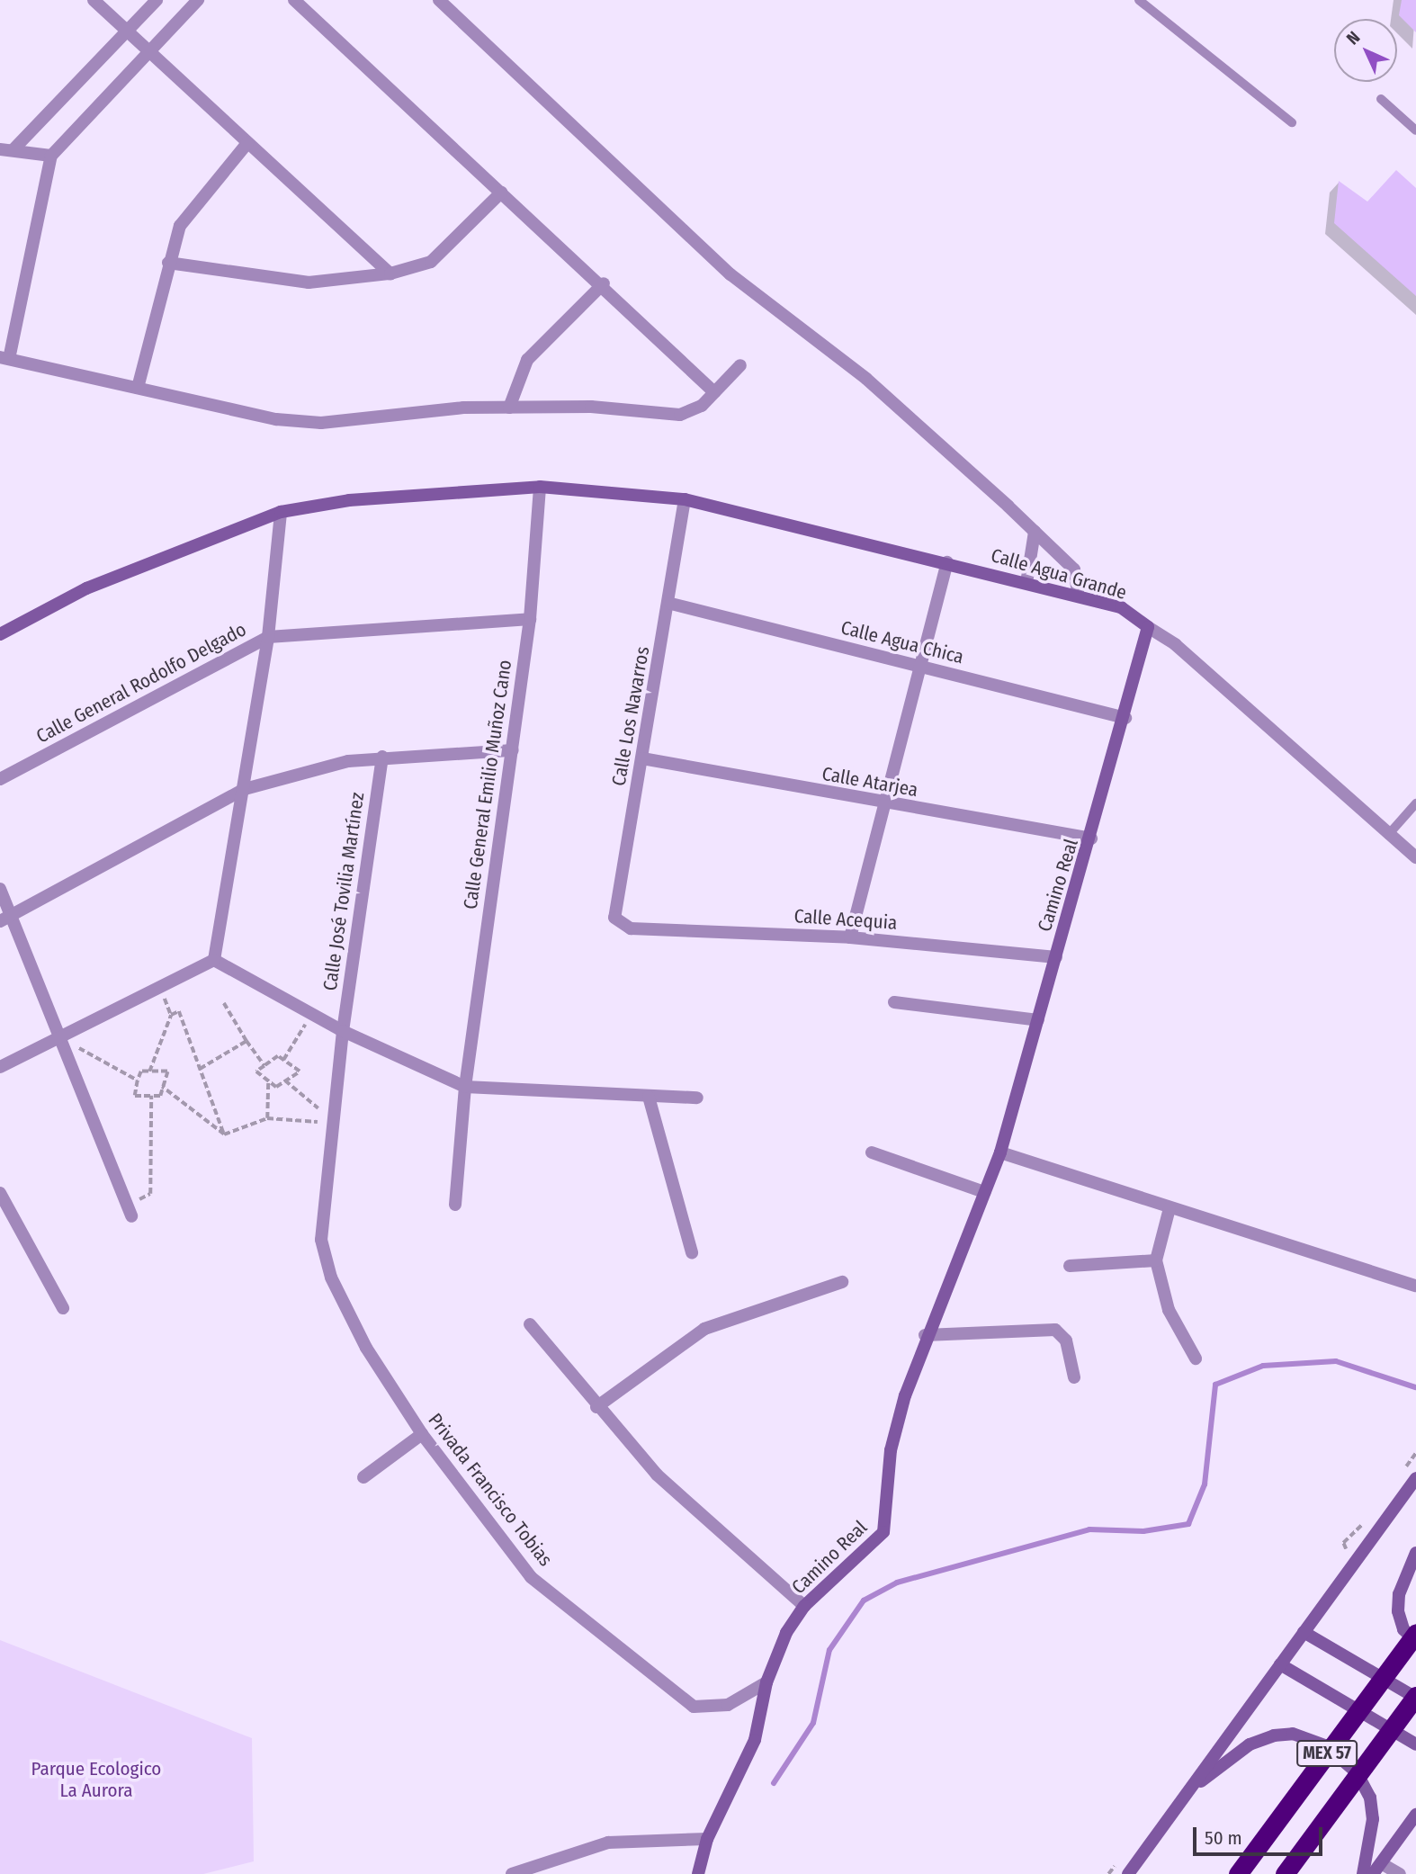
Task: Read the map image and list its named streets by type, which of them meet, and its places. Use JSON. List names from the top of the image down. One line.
{"streets":{"highway":["MEX 57"],"street":["Calle Agua Grande","Calle Agua Chica","Calle General Rodolfo Delgado","Calle Los Navarros","Calle Atarjea","Calle General Emilio Muñoz Cano","Camino Real","Calle José Tovilia Martínez","Calle Acequia","Privada Francisco Tobias"]},"crossings":[["Calle Agua Grande","Calle Los Navarros"],["Calle Agua Grande","Calle General Emilio Muñoz Cano"],["Calle Agua Grande","Camino Real"],["Calle Agua Chica","Calle Los Navarros"],["Calle Agua Chica","Camino Real"],["Calle General Rodolfo Delgado","Calle General Emilio Muñoz Cano"],["Calle Los Navarros","Calle Atarjea"],["Calle Los Navarros","Calle Acequia"],["Calle Atarjea","Camino Real"],["Camino Real","Calle Acequia"],["Camino Real","Privada Francisco Tobias"],["Calle José Tovilia Martínez","Privada Francisco Tobias"]],"parks":["Parque Ecologico La Aurora"],"scale_bar":"50 m","north":"top left"}
